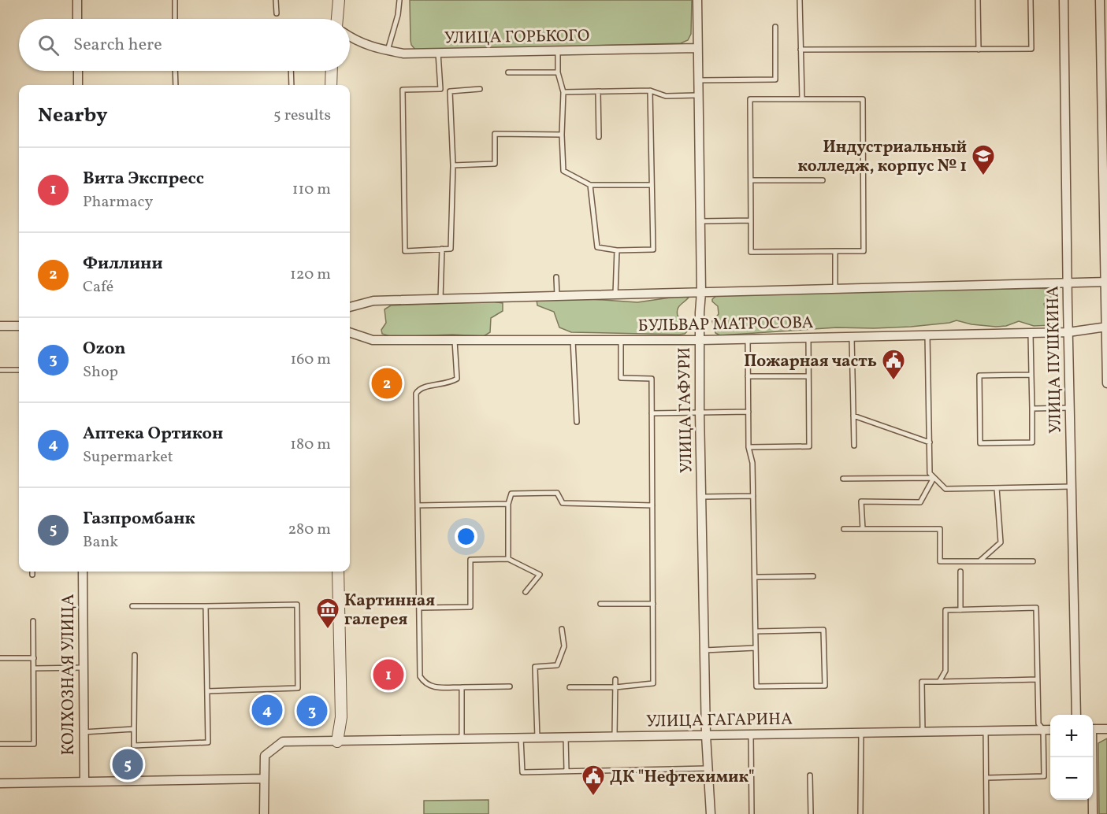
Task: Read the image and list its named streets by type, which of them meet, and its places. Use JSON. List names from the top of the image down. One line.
{"streets":{"street":["УЛИЦА ГОРЬКОГО","БУЛЬВАР МАТРОСОВА","УЛИЦА ПУШКИНА","УЛИЦА ГАФУРИ","КОЛХОЗНАЯ УЛИЦА","УЛИЦА ГАГАРИНА"]},"crossings":[["УЛИЦА ГОРЬКОГО","УЛИЦА ГАФУРИ"],["БУЛЬВАР МАТРОСОВА","УЛИЦА ПУШКИНА"],["БУЛЬВАР МАТРОСОВА","УЛИЦА ГАФУРИ"],["УЛИЦА ГАФУРИ","УЛИЦА ГАГАРИНА"]],"places":{"school or university":["Индустриальный колледж, корпус № 1"],"public building":["Пожарная часть","ДК \"Нефтехимик\""],"museum":["Картинная галерея"]},"page":{"search":"Search here","heading":["Nearby","5 results"],"list":[{"mark":"1","name":"Вита Экспресс","note":"Pharmacy","value":"110 m"},{"mark":"2","name":"Филлини","note":"Café","value":"120 m"},{"mark":"3","name":"Ozon","note":"Shop","value":"160 m"},{"mark":"4","name":"Аптека Ортикон","note":"Supermarket","value":"180 m"},{"mark":"5","name":"Газпромбанк","note":"Bank","value":"280 m"}],"pins":["2","1","4","3","5"],"map_buttons":["+","−"]}}
